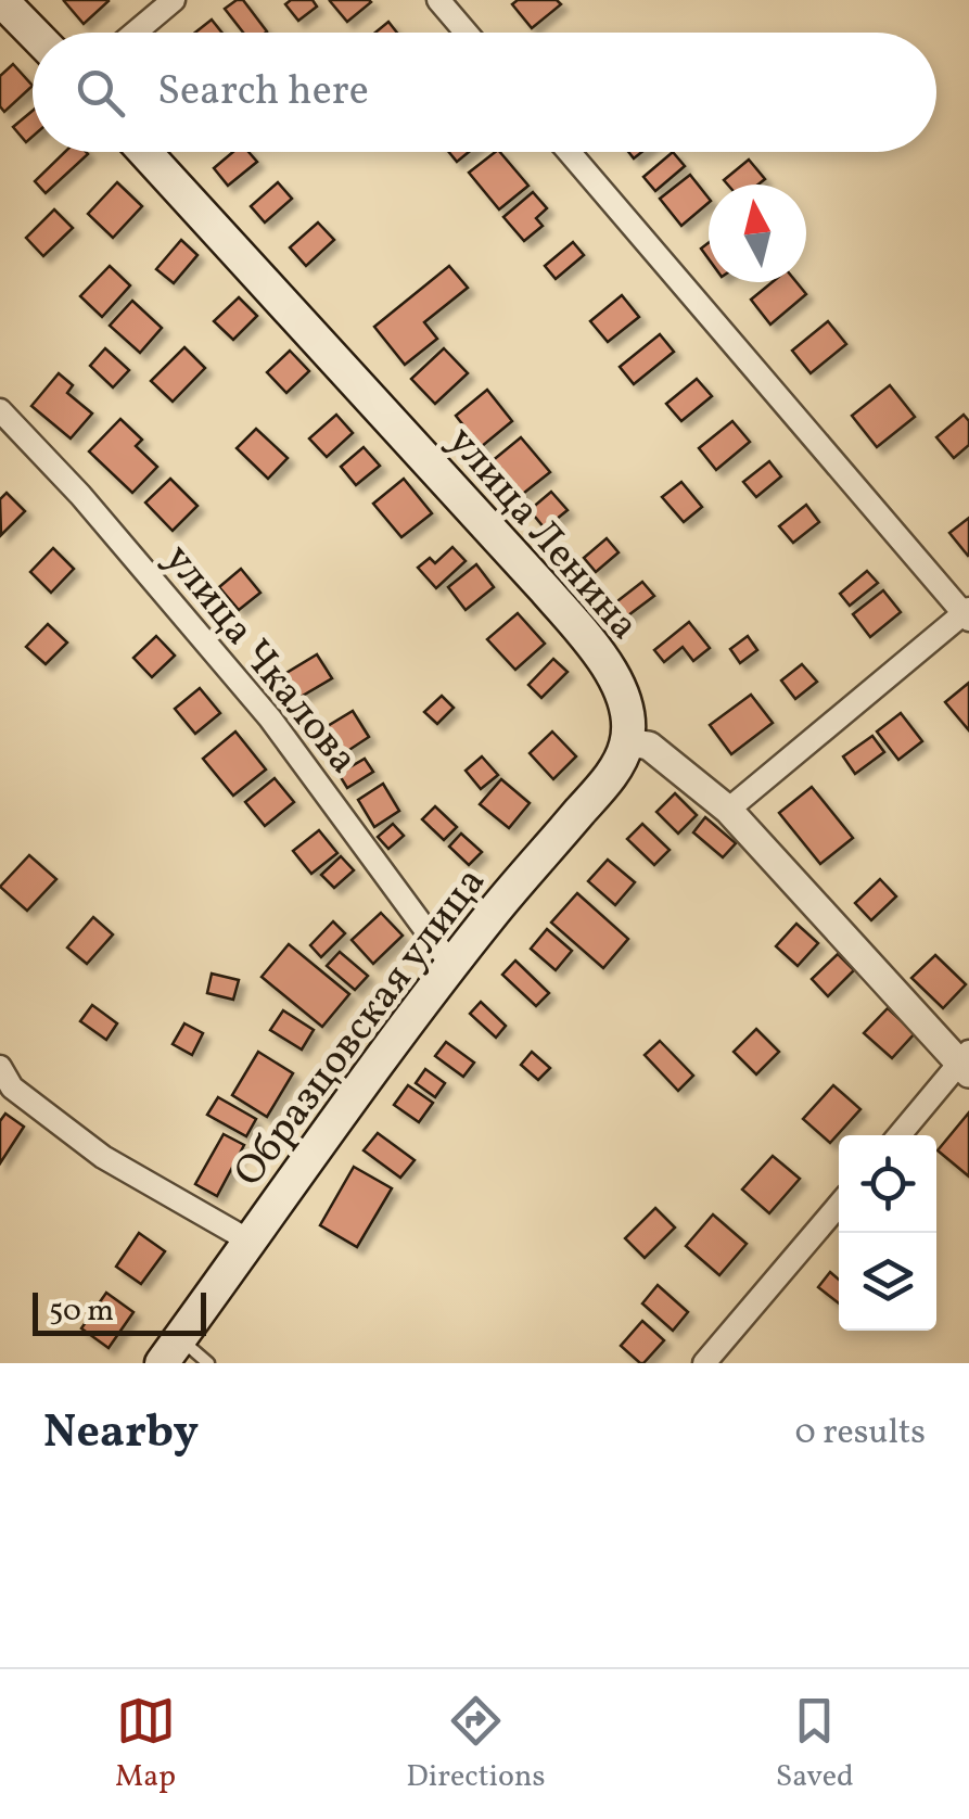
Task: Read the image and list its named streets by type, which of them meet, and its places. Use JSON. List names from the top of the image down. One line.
{"streets":{"main road":["улица Ленина","Образцовская улица"],"street":["улица Чкалова"]},"crossings":[["улица Ленина","Образцовская улица"],["улица Чкалова","Образцовская улица"]],"scale_bar":"50 m","north":"top","page":{"search":"Search here","scale":"50 m","heading":["Nearby","0 results"],"nav":["Map","Directions","Saved"]}}
